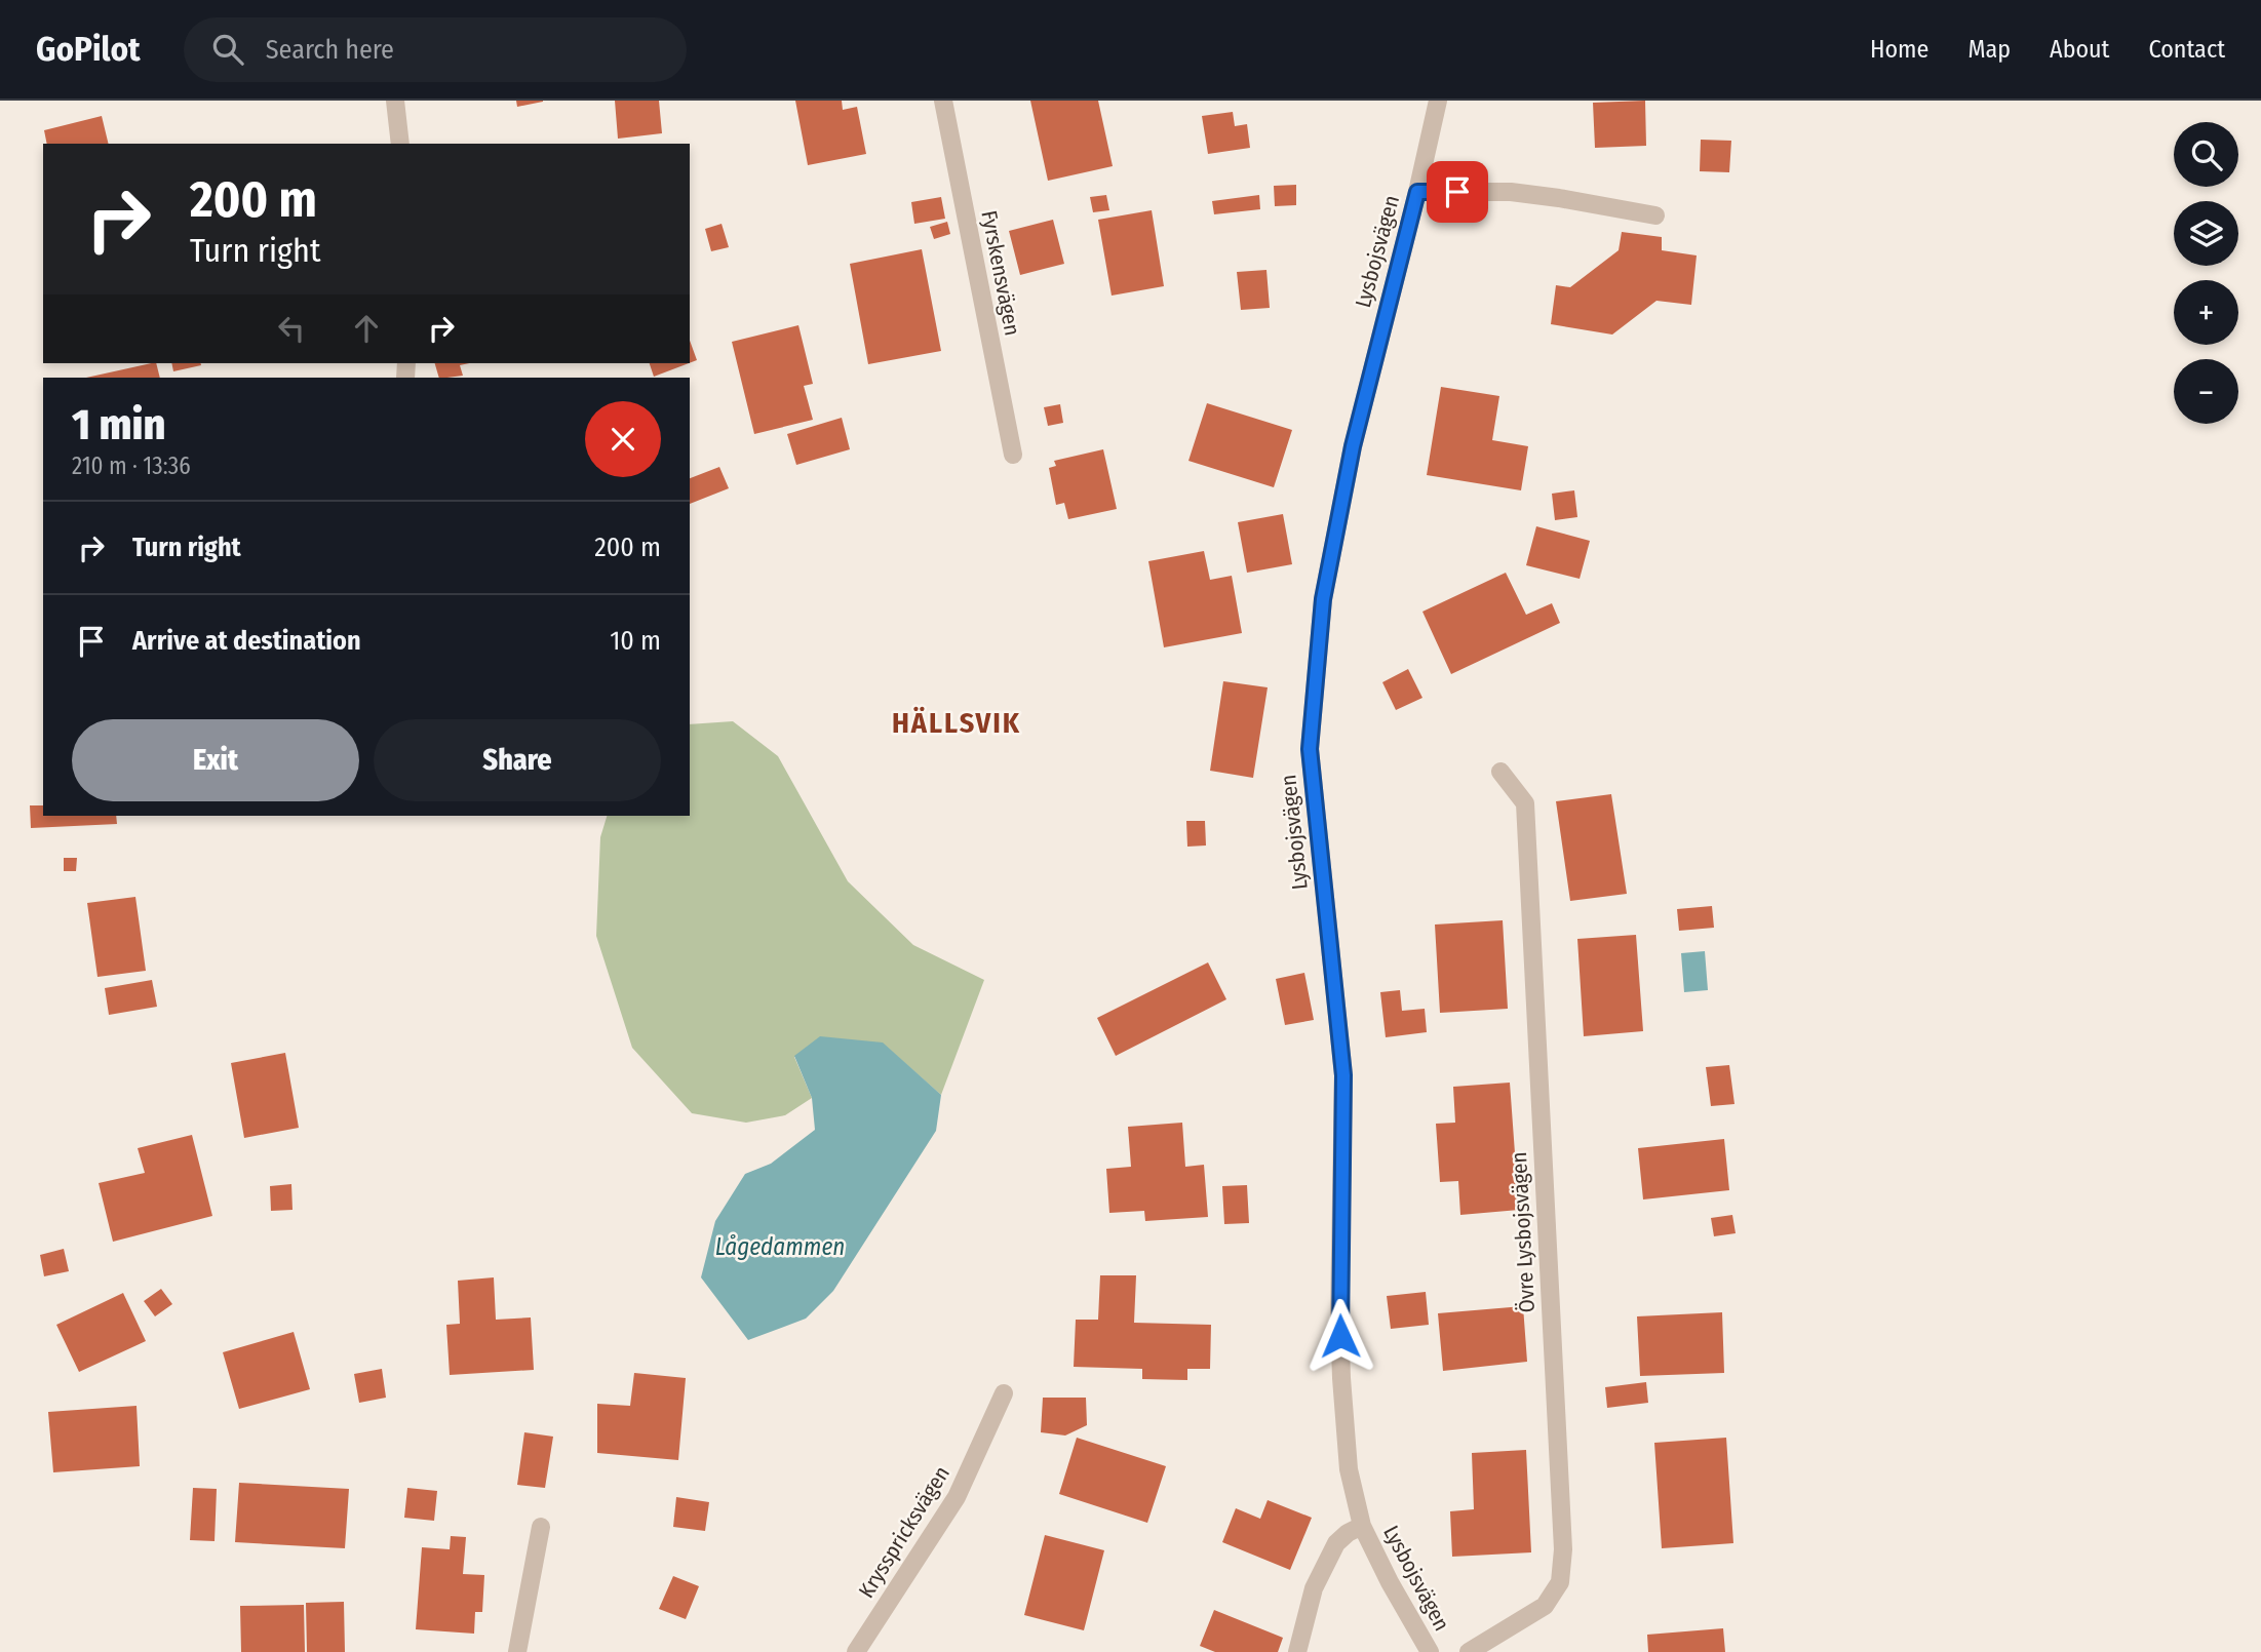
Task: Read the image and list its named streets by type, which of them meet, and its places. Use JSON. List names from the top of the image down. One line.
{"streets":{"street":["Lysbojsvägen","Fyrskensvägen","Övre Lysbojsvägen","Krysspricksvägen"]},"districts":["HÄLLSVIK"],"water":["Lågedammen"],"page":{"header":"GoPilot","search":"Search here","nav":["Home","Map","About","Contact"],"map_buttons":["+","−"],"turn":["200 m","Turn right"],"heading":["1 min","210 m · 13:36"],"list":[{"name":"Turn right","value":"200 m"},{"name":"Arrive at destination","value":"10 m"}],"buttons":["Exit","Share"]}}
